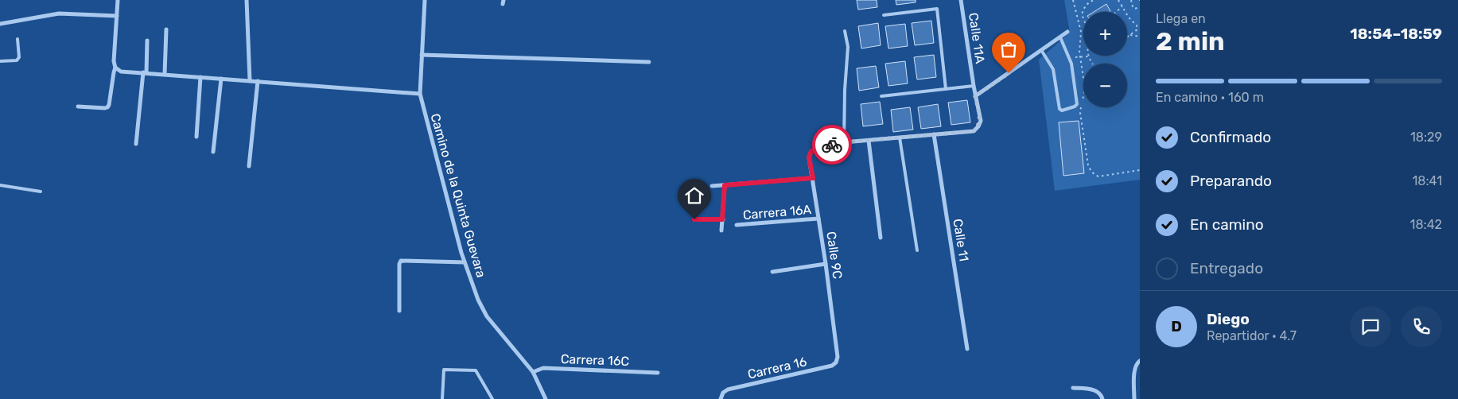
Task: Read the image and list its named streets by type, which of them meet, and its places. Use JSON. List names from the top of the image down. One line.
{"streets":{"street":["Calle 11A","Camino de la Quinta Guevara","Carrera 16A","Calle 11","Calle 9C","Carrera 16C","Carrera 16"]},"crossings":[["Calle 11A","Calle 11"],["Camino de la Quinta Guevara","Carrera 16C"],["Carrera 16A","Calle 9C"],["Calle 9C","Carrera 16"]],"page":{"heading":["2 min","Llega en","18:54–18:59"],"panel":["Diego","Repartidor · 4.7"],"map_buttons":["+","−"],"bar":"En camino · 160 m","list":[["Confirmado","18:29"],["Preparando","18:41"],["En camino","18:42"],"Entregado"],"round":"D"}}
